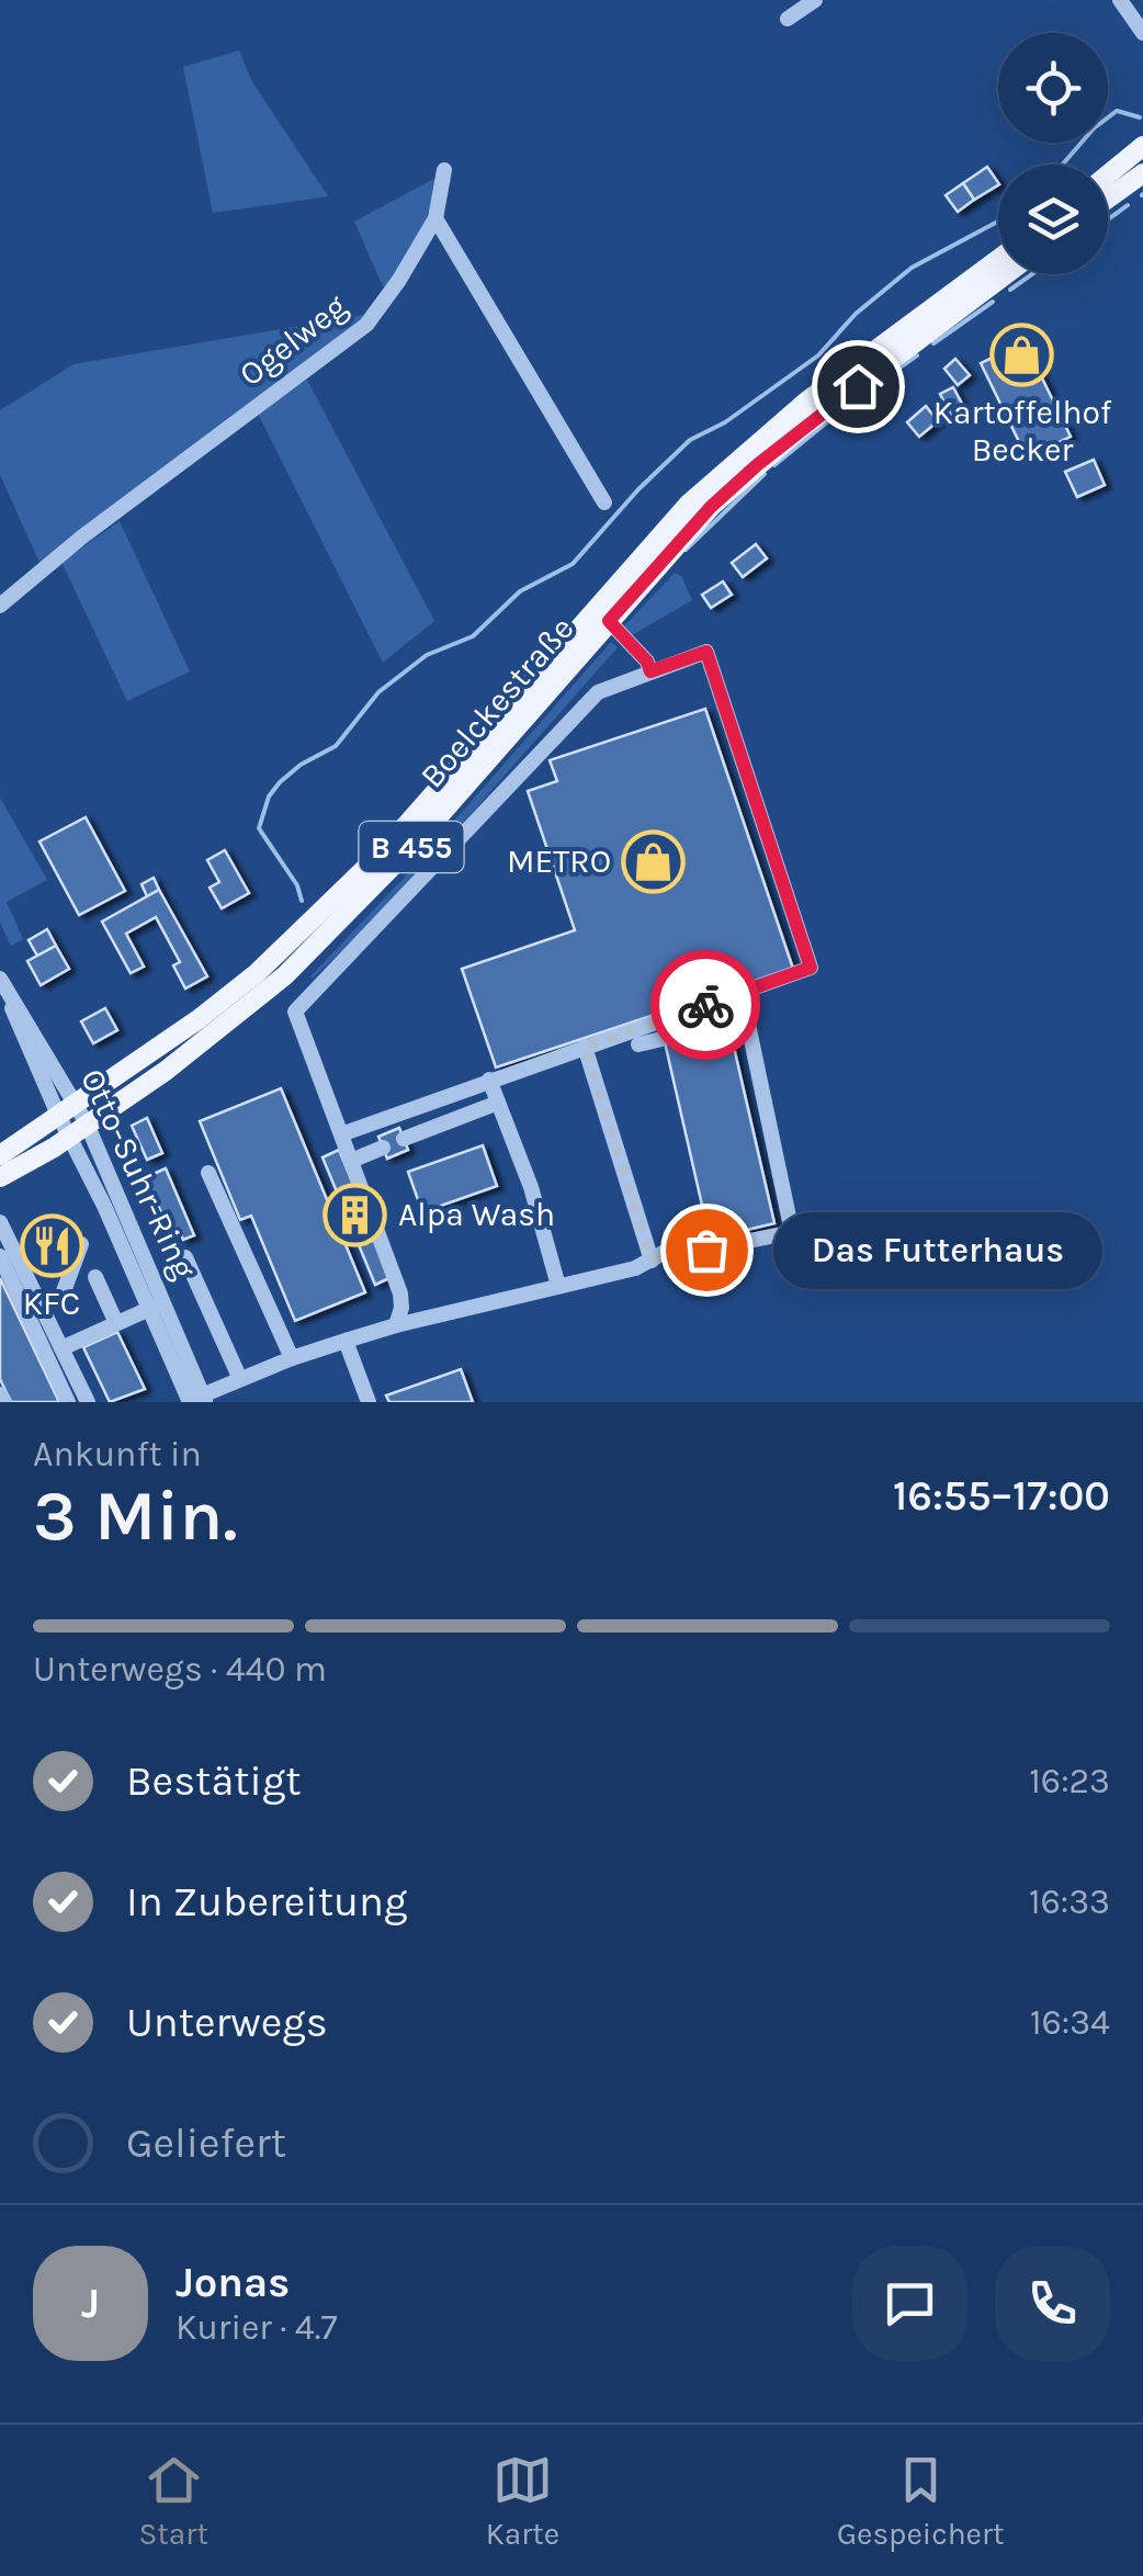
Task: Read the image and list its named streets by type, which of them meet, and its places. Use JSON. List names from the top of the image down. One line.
{"streets":{"main road":["Boelckestraße","B 455"],"street":["Ogelweg","Otto-Suhr-Ring"]},"crossings":[["Boelckestraße","Otto-Suhr-Ring"]],"places":{"shop":["Kartoffelhof Becker","METRO"],"building":["Alpa Wash"],"restaurant":["KFC"],"other":["Das Futterhaus"]},"page":{"bubble":"Das Futterhaus","heading":["3 Min.","Ankunft in","16:55–17:00"],"panel":["Jonas","Kurier · 4.7"],"bar":"Unterwegs · 440 m","list":[["Bestätigt","16:23"],["In Zubereitung","16:33"],["Unterwegs","16:34"],"Geliefert"],"round":"J","tabs":["Start","Karte","Gespeichert"]}}
